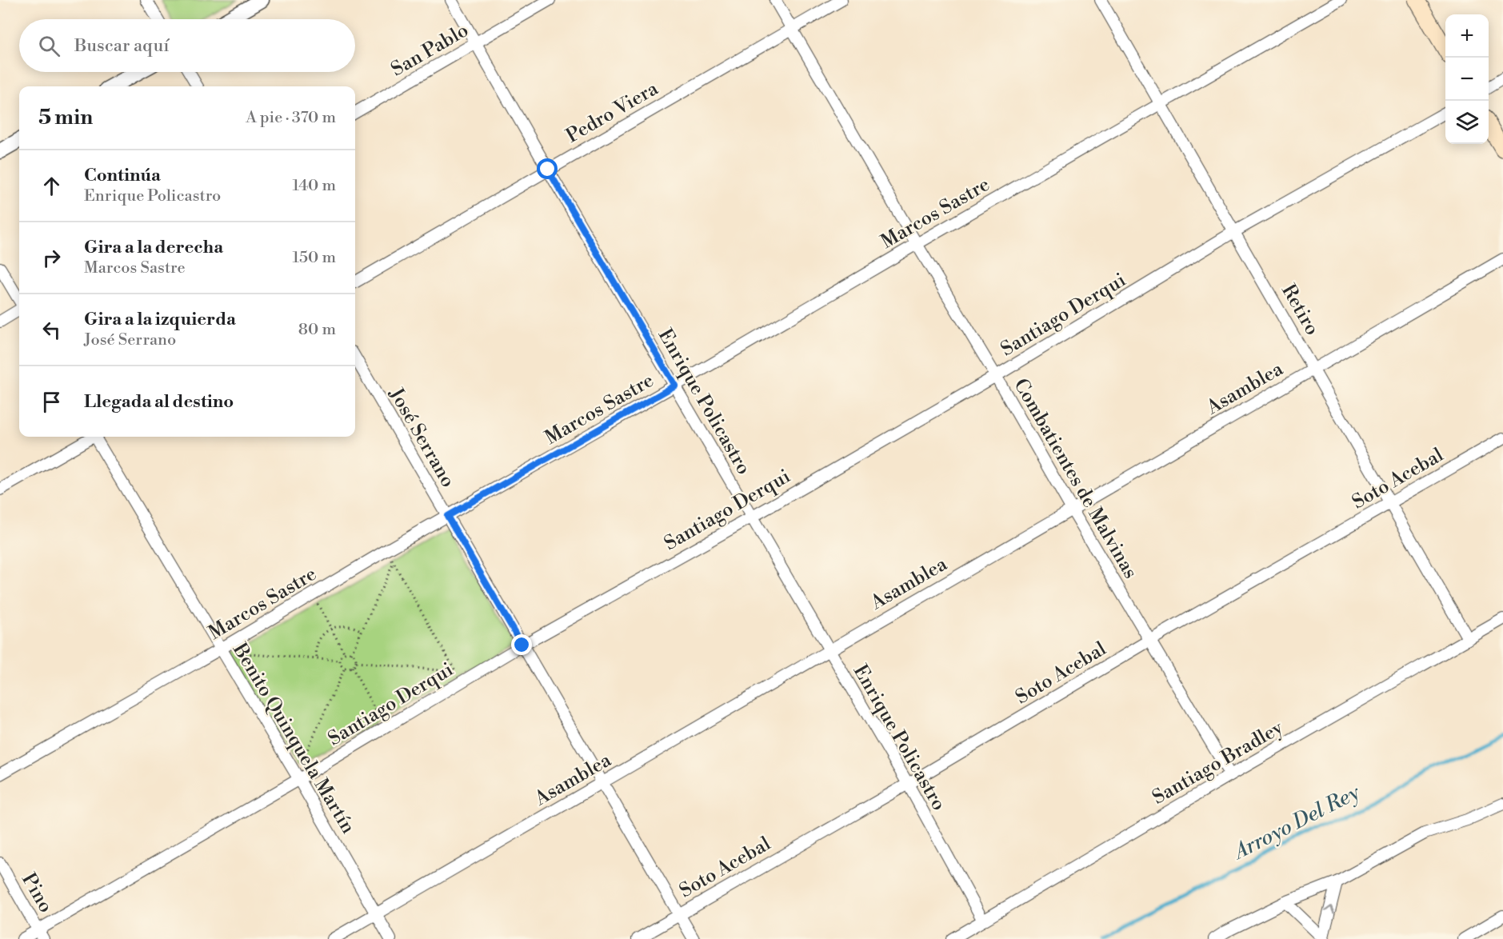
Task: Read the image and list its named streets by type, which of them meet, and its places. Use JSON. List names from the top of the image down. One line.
{"streets":{"street":["San Pablo","Pedro Viera","Marcos Sastre","Retiro","Santiago Derqui","Asamblea","Enrique Policastro","José Serrano","Combatientes de Malvinas","Soto Acebal","Benito Quinquela Martín","Santiago Bradley","Pino"]},"crossings":[["San Pablo","Enrique Policastro"],["Pedro Viera","Enrique Policastro"],["Pedro Viera","Combatientes de Malvinas"],["Marcos Sastre","Retiro"],["Marcos Sastre","Enrique Policastro"],["Marcos Sastre","José Serrano"],["Marcos Sastre","Combatientes de Malvinas"],["Marcos Sastre","Benito Quinquela Martín"],["Retiro","Santiago Derqui"],["Retiro","Asamblea"],["Retiro","Soto Acebal"],["Retiro","Santiago Bradley"],["Santiago Derqui","Enrique Policastro"],["Santiago Derqui","José Serrano"],["Santiago Derqui","Combatientes de Malvinas"],["Santiago Derqui","Benito Quinquela Martín"],["Santiago Derqui","Pino"],["Asamblea","Enrique Policastro"],["Asamblea","José Serrano"],["Asamblea","Combatientes de Malvinas"],["Asamblea","Benito Quinquela Martín"],["Enrique Policastro","Soto Acebal"],["Enrique Policastro","Santiago Bradley"],["José Serrano","Soto Acebal"],["Combatientes de Malvinas","Soto Acebal"],["Combatientes de Malvinas","Santiago Bradley"]],"water":["Arroyo Del Rey"],"page":{"map_buttons":["+","−"],"search":"Buscar aquí","heading":["5 min","A pie · 370 m"],"list":[["Continúa","Enrique Policastro","140 m"],["Gira a la derecha","Marcos Sastre","150 m"],["Gira a la izquierda","José Serrano","80 m"],"Llegada al destino"]}}
